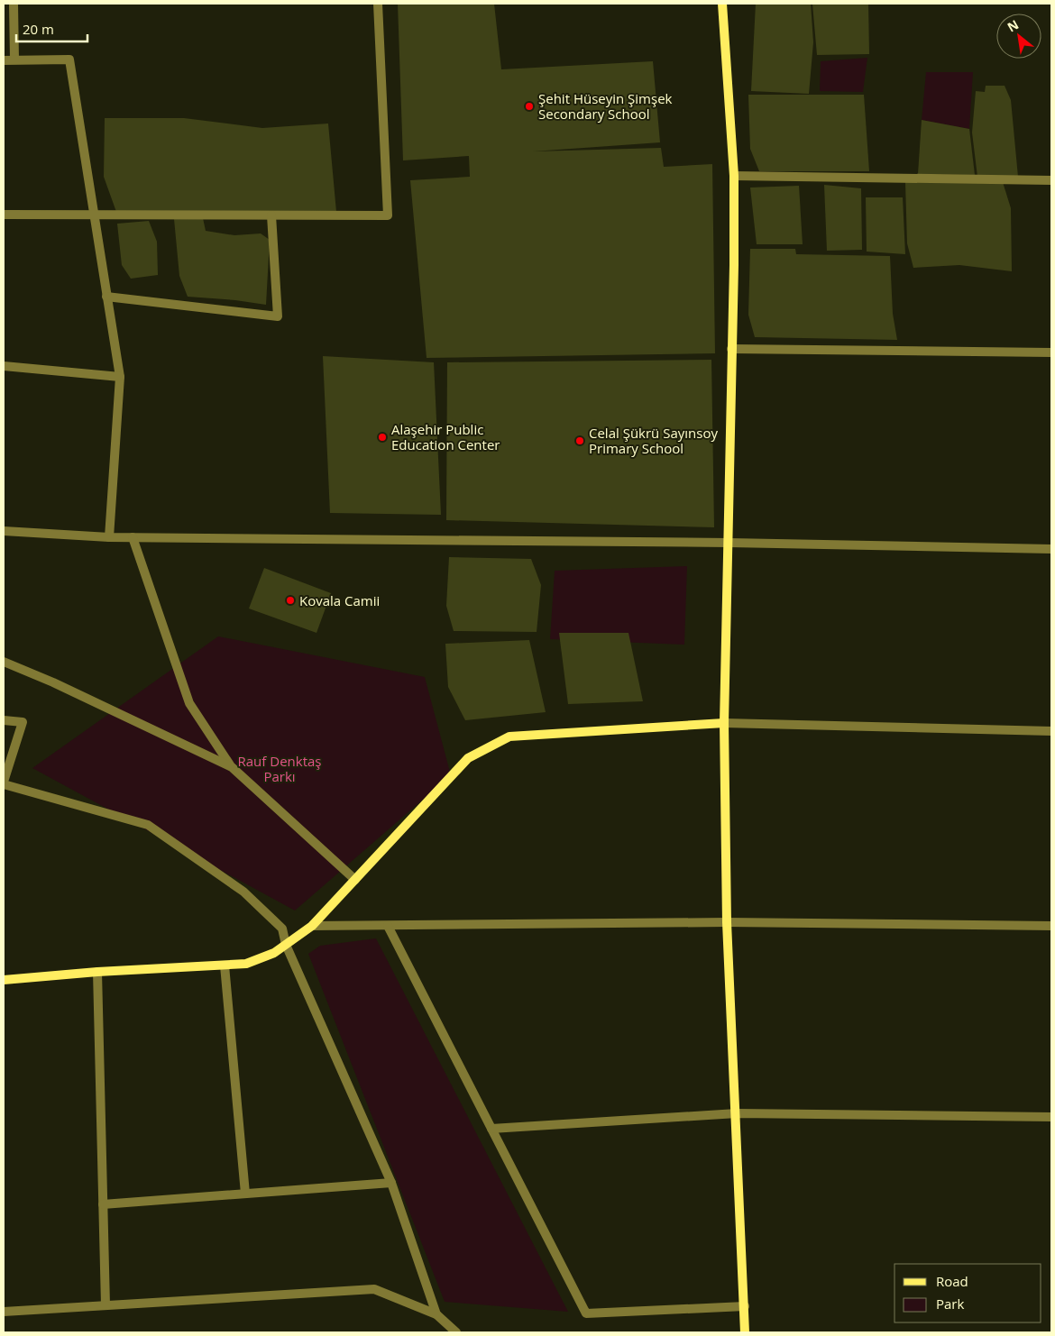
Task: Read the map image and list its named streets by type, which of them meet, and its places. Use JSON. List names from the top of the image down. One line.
{"parks":["Rauf Denktaş Parkı"],"places":["Şehit Hüseyin Şimşek Secondary School","Alaşehir Public Education Center","Celal Şükrü Sayınsoy Primary School","Kovala Camii"],"legend":["Road","Park"],"scale_bar":"20 m","north":"top left"}
